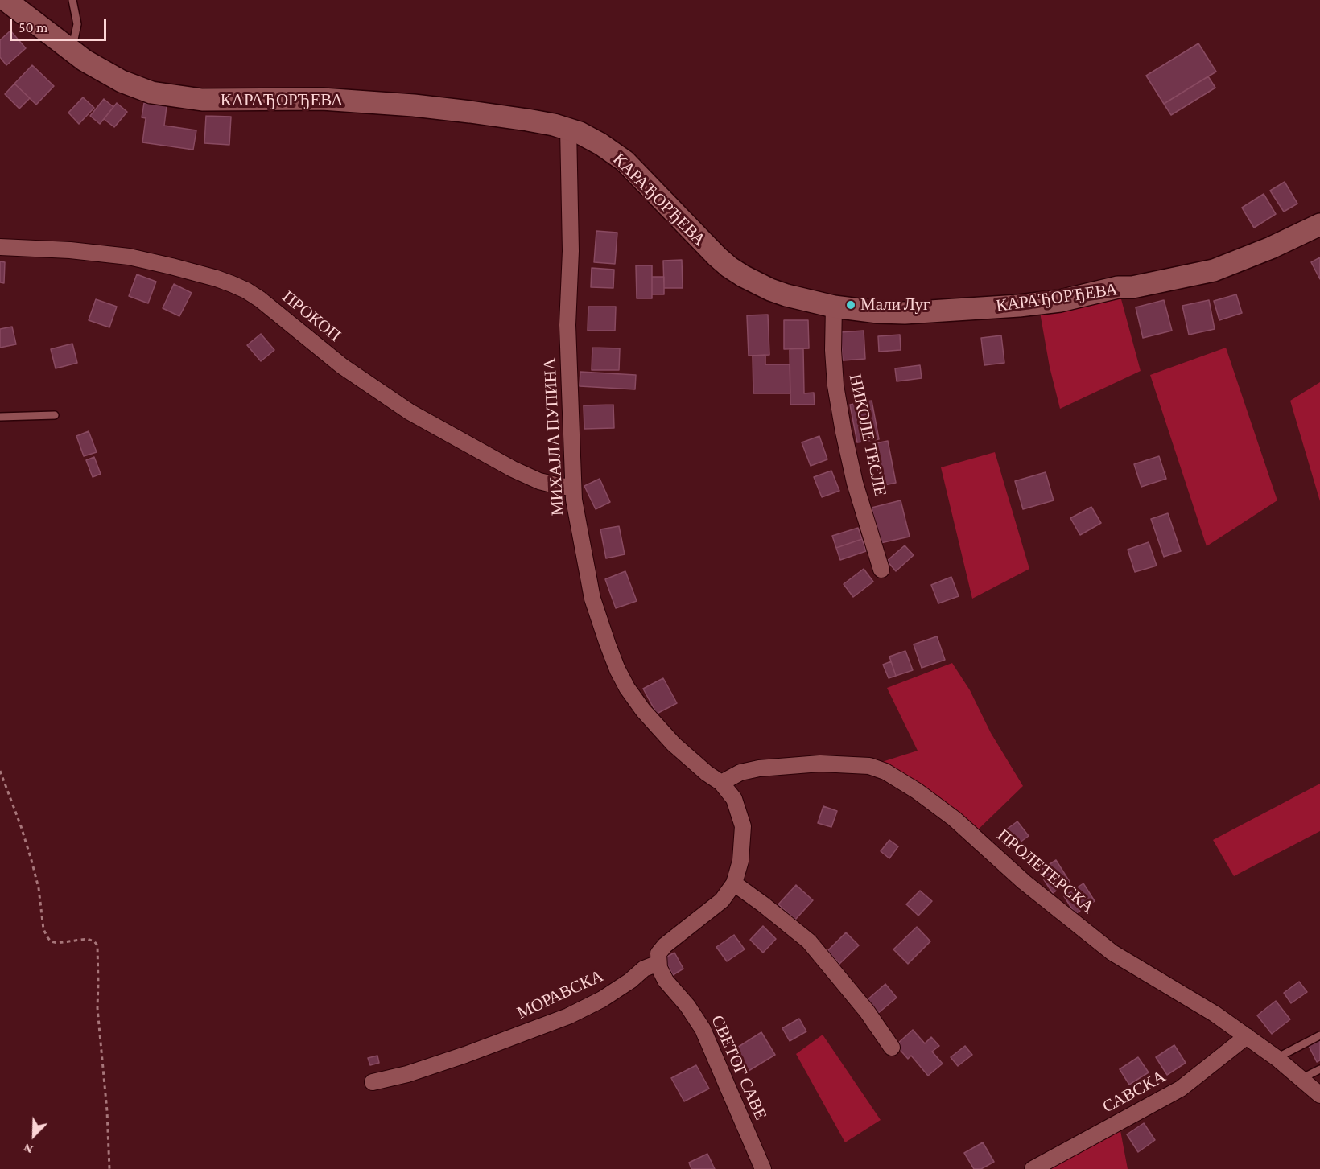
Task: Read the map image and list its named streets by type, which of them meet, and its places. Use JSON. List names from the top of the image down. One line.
{"streets":{"street":["КАРАЂОРЂЕВА","ПРОКОП","НИКОЛЕ ТЕСЛЕ","МИХАЈЛА ПУПИНА","ПРОЛЕТЕРСКА","МОРАВСКА","СВЕТОГ САВЕ","САВСКА"]},"crossings":[["КАРАЂОРЂЕВА","НИКОЛЕ ТЕСЛЕ"],["КАРАЂОРЂЕВА","МИХАЈЛА ПУПИНА"],["ПРОКОП","МИХАЈЛА ПУПИНА"],["МИХАЈЛА ПУПИНА","ПРОЛЕТЕРСКА"],["ПРОЛЕТЕРСКА","САВСКА"],["МОРАВСКА","СВЕТОГ САВЕ"]],"places":["Мали Луг"],"scale_bar":"50 m","north":"bottom left"}
